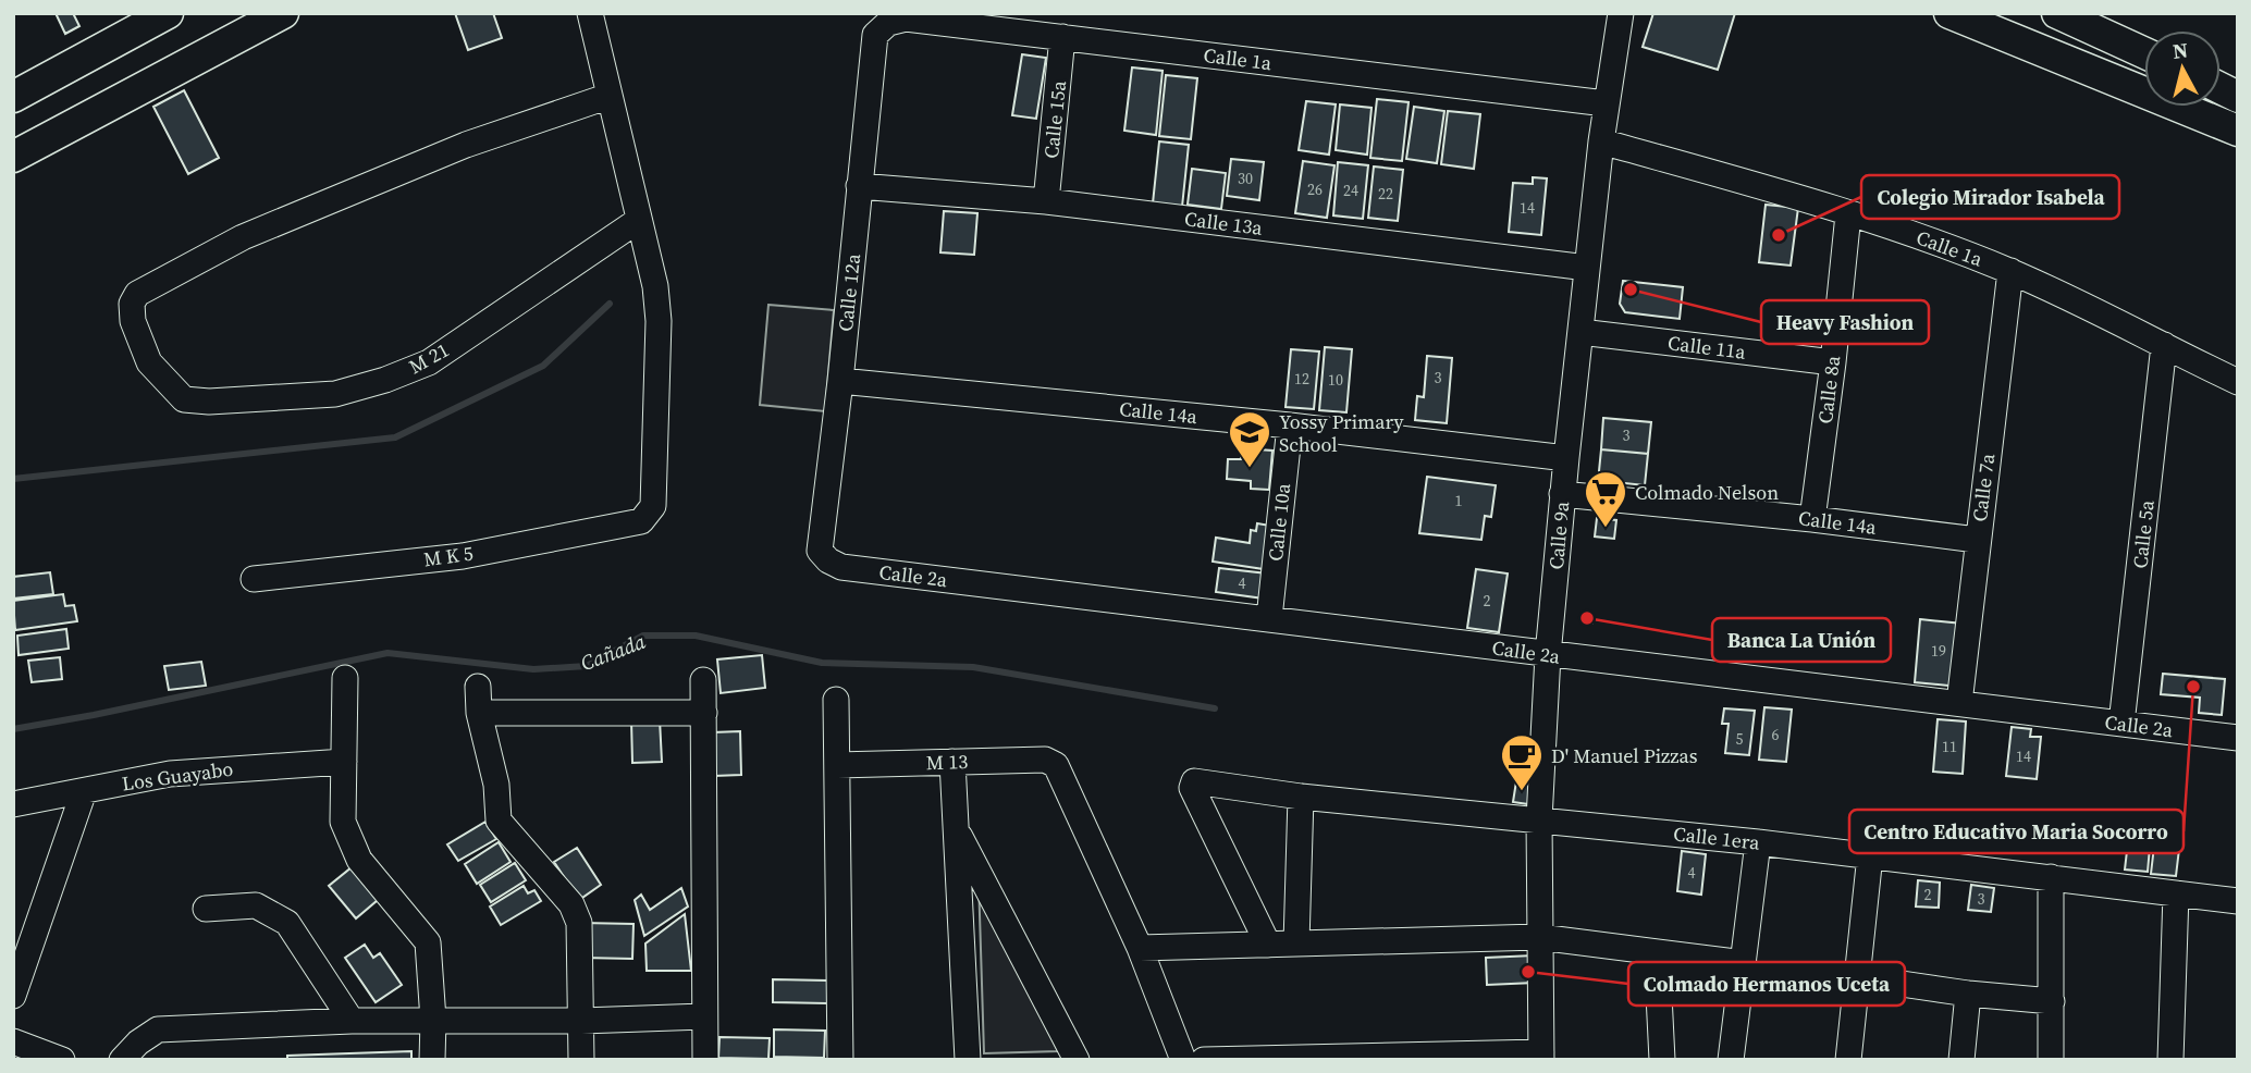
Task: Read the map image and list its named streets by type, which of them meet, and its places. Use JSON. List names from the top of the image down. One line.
{"streets":{"street":["Calle 1a","Calle 15a","Calle 13a","Calle 12a","Calle 11a","M 21","Calle 8a","Calle 14a","Calle 7a","Calle 10a","Calle 5a","Calle 9a","M K 5","Calle 2a","M 13","Los Guayabo","Calle 1era"]},"crossings":[["Calle 1a","Calle 15a"],["Calle 1a","Calle 12a"],["Calle 1a","Calle 8a"],["Calle 1a","Calle 7a"],["Calle 1a","Calle 5a"],["Calle 1a","Calle 9a"],["Calle 15a","Calle 13a"],["Calle 13a","Calle 12a"],["Calle 13a","Calle 9a"],["Calle 12a","Calle 14a"],["Calle 12a","Calle 2a"],["Calle 11a","Calle 8a"],["Calle 11a","Calle 9a"],["M 21","M K 5"],["Calle 8a","Calle 14a"],["Calle 14a","Calle 7a"],["Calle 14a","Calle 10a"],["Calle 14a","Calle 9a"],["Calle 7a","Calle 2a"],["Calle 10a","Calle 2a"],["Calle 5a","Calle 2a"],["Calle 9a","Calle 2a"],["Calle 9a","Calle 1era"]],"water":["Cañada"],"places":{"other":["Colegio Mirador Isabela","Heavy Fashion","Banca La Unión","Centro Educativo Maria Socorro","Colmado Hermanos Uceta"],"school or university":["Yossy Primary School"],"supermarket":["Colmado Nelson"],"cafe":["D' Manuel Pizzas"]},"house_numbers":["30","26","24","22","14","3","12","10","3","1","4","2","19","6","5","11","14","4","2","3"],"north":"top"}
